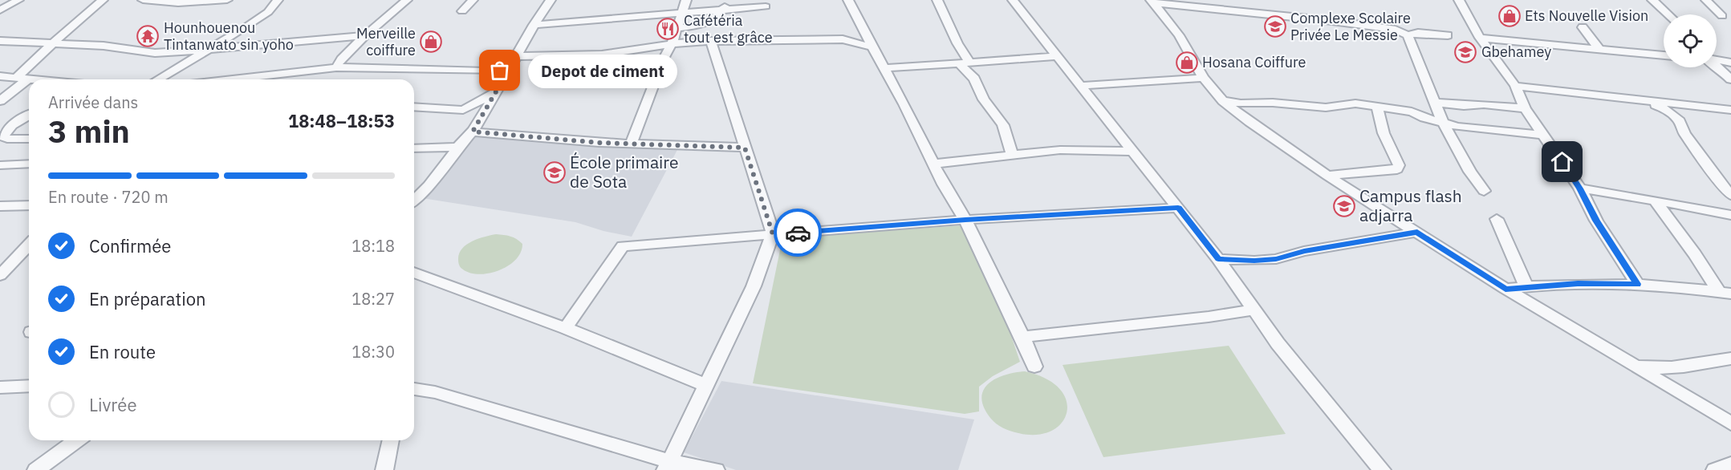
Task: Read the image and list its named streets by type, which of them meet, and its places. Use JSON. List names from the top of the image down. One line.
{"places":{"shop":["Ets Nouvelle Vision","Merveille coiffure","Hosana Coiffure"],"school or university":["Complexe Scolaire Privée Le Messie","Gbehamey","École primaire de Sota","Campus flash adjarra"],"restaurant":["Cafétéria tout est grâce"],"temple":["Hounhouenou Tintanwato sin yoho"],"other":["Depot de ciment"]},"page":{"bubble":"Depot de ciment","heading":["3 min","Arrivée dans","18:48–18:53"],"bar":"En route · 720 m","list":[["Confirmée","18:18"],["En préparation","18:27"],["En route","18:30"],"Livrée"]}}
